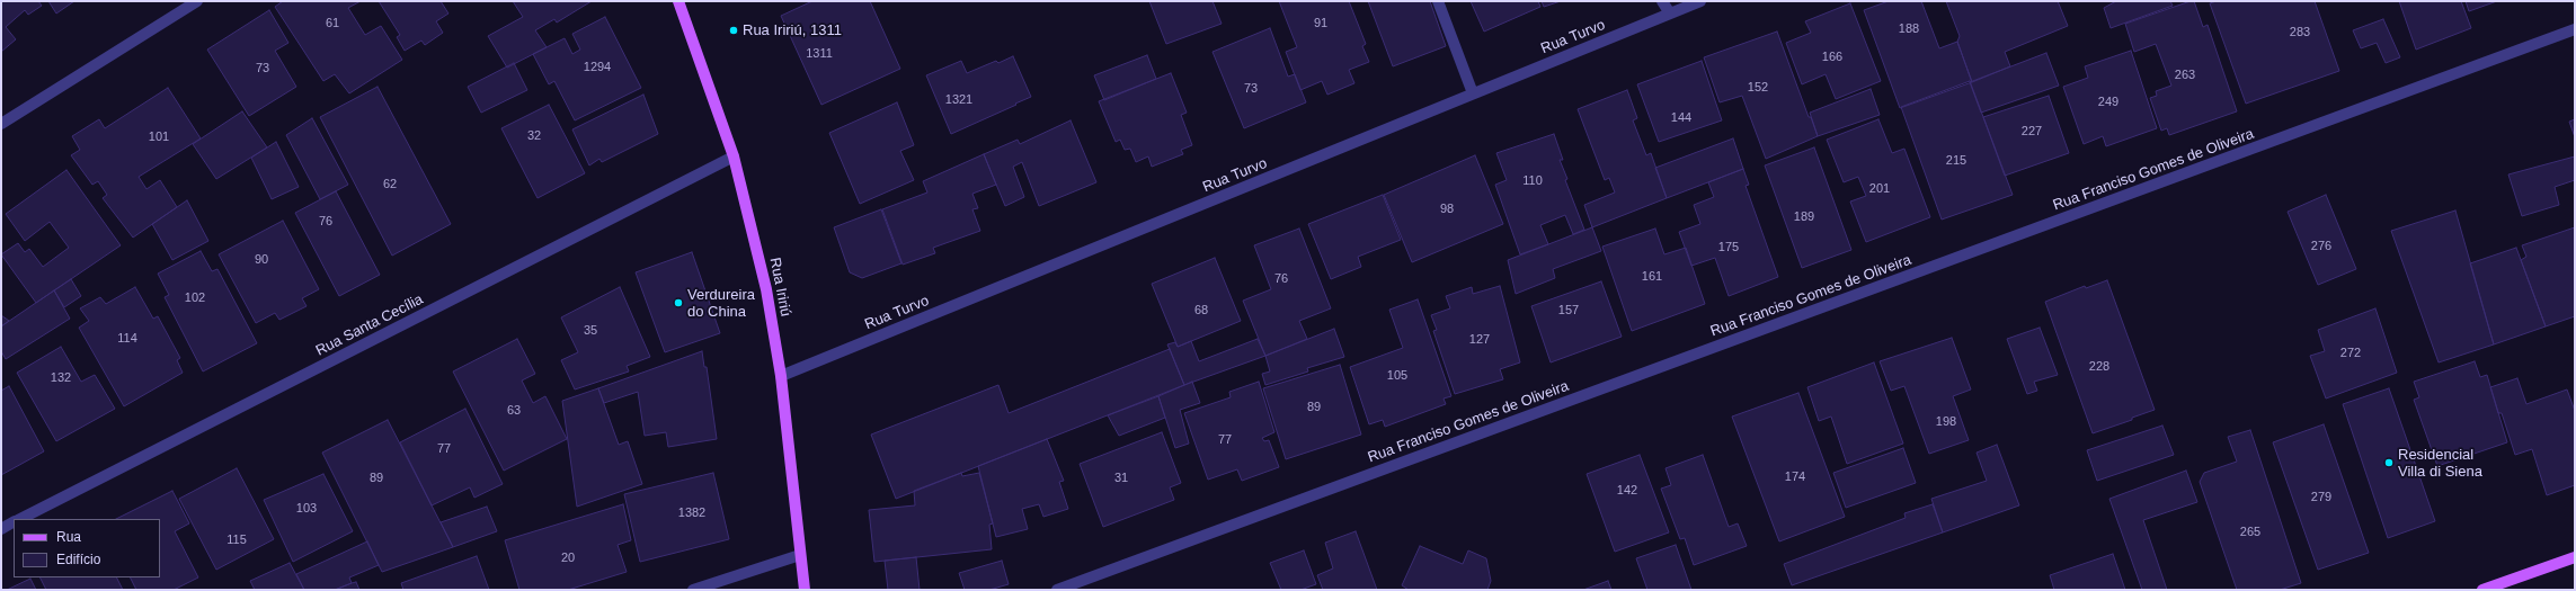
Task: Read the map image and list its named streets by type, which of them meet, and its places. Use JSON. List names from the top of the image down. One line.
{"streets":{"main road":["Rua Iririú"],"street":["Rua Turvo","Rua Franciso Gomes de Oliveira","Rua Santa Cecília"]},"crossings":[["Rua Turvo","Rua Iririú"],["Rua Iririú","Rua Santa Cecília"]],"places":["Rua Iririú, 1311","Verdureira do China","Residencial Villa di Siena"],"house_numbers":["61","91","188","283","1311","166","1294","73","263","152","73","1321","249","144","227","32","101","215","110","62","201","98","189","76","276","175","90","161","76","102","68","157","35","114","127","272","228","105","132","89","63","198","77","77","174","89","31","142","279","103","1382","265","115","20"],"legend":["Rua","Edifício"]}
